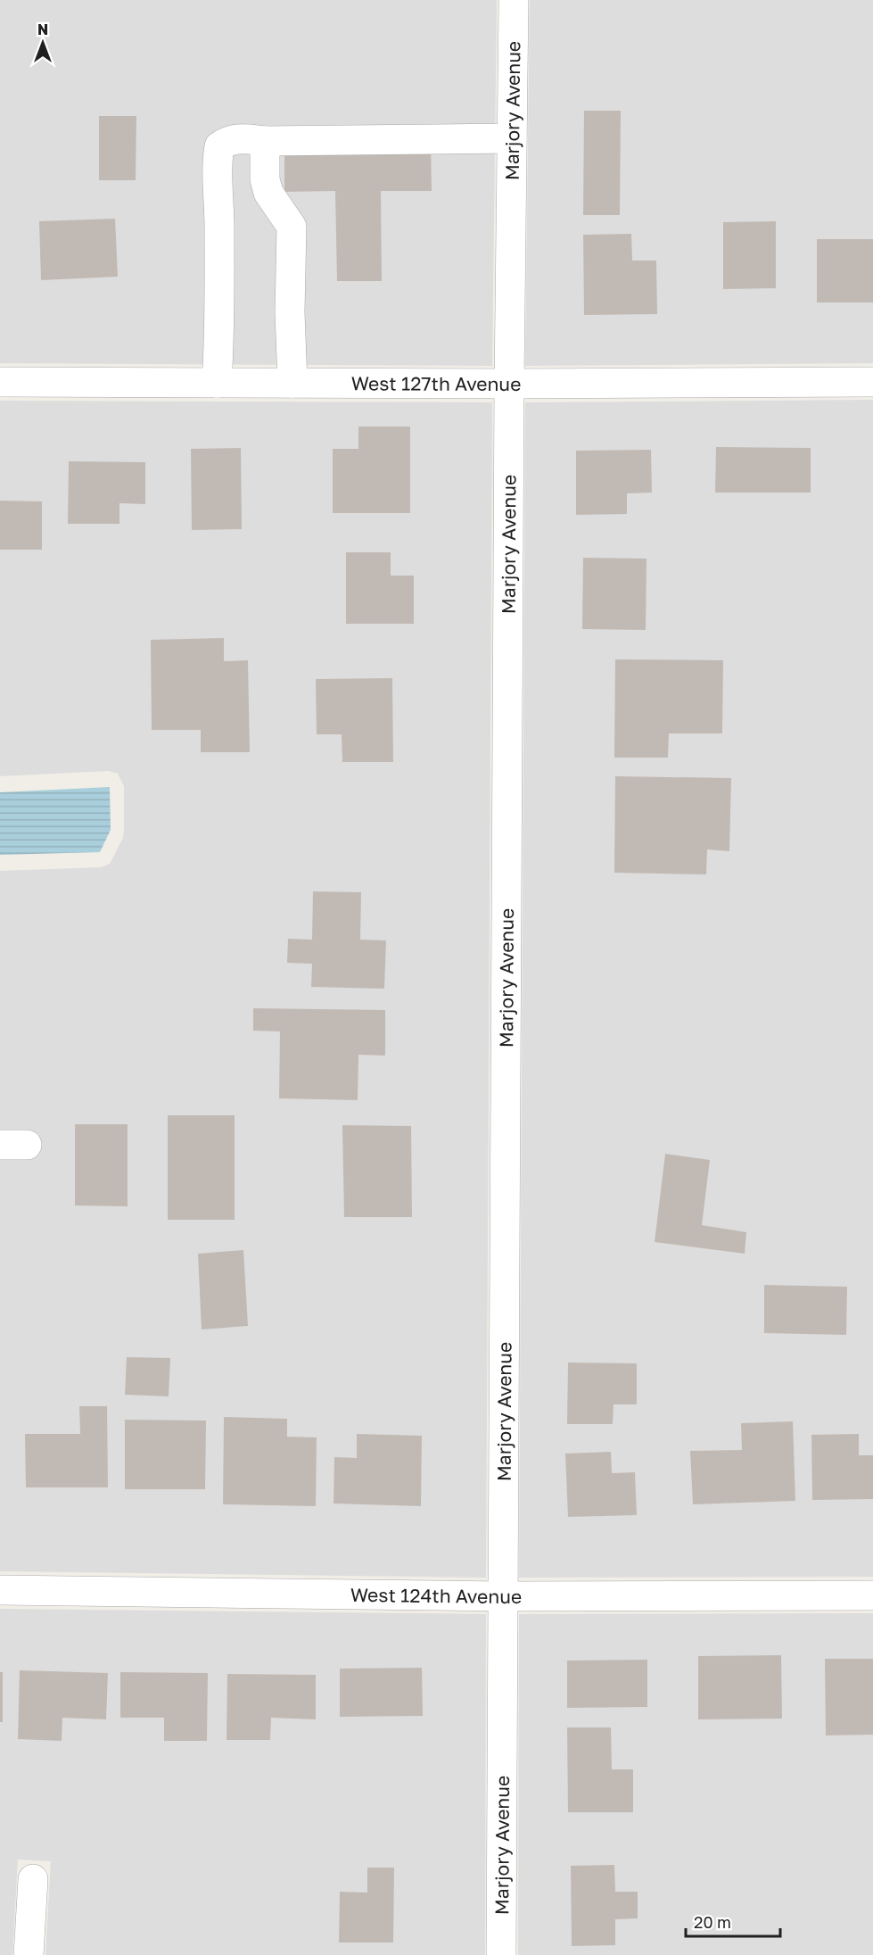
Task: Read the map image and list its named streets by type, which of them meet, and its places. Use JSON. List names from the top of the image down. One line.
{"streets":{"street":["Marjory Avenue","West 127th Avenue","West 124th Avenue"]},"crossings":[["Marjory Avenue","West 127th Avenue"],["Marjory Avenue","West 124th Avenue"]],"scale_bar":"20 m","north":"top"}
